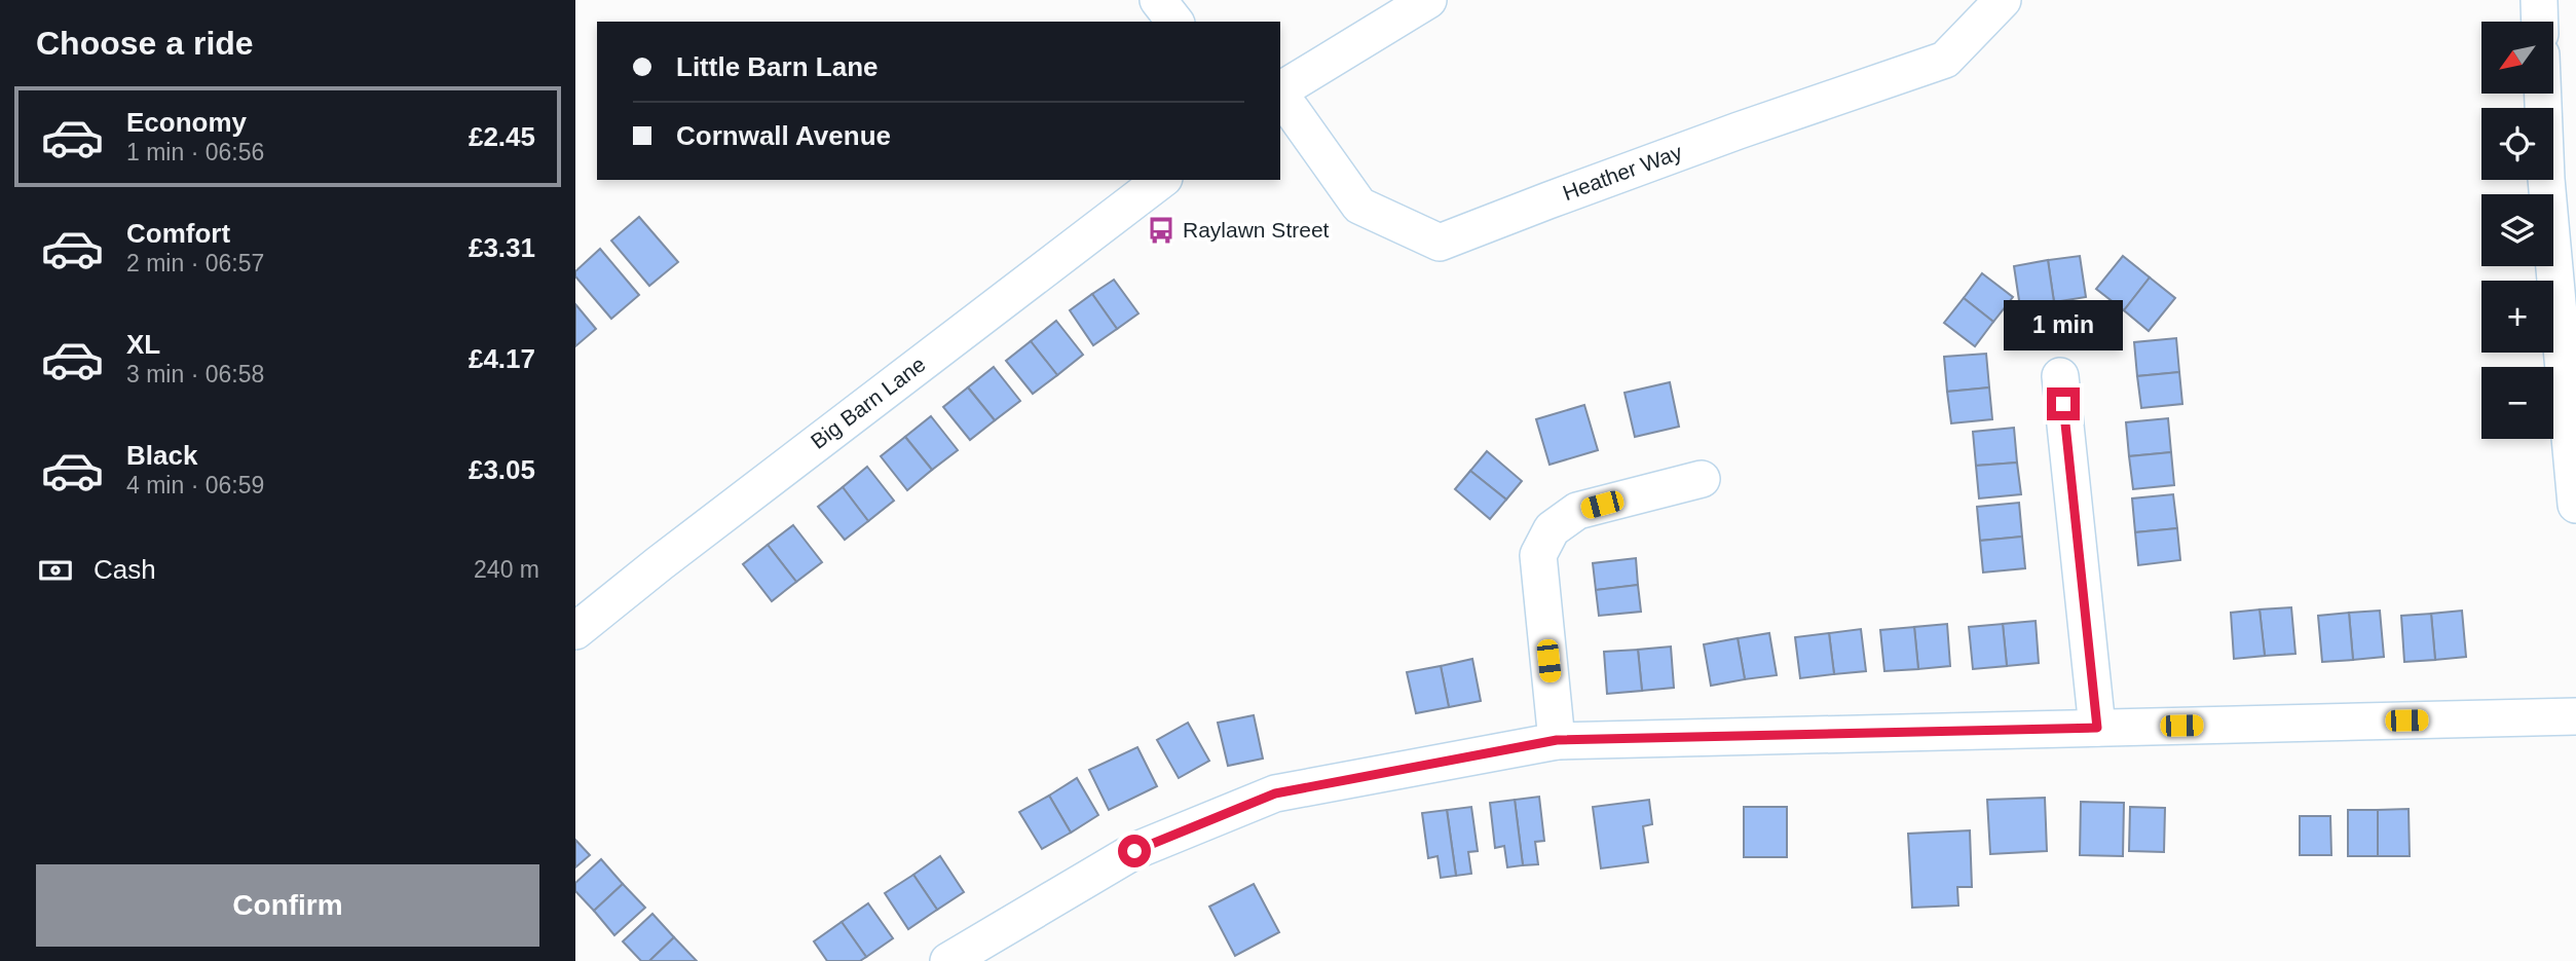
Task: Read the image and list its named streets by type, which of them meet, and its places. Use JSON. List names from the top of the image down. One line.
{"streets":{"street":["Heather Way","Big Barn Lane"]},"places":{"bus stop":["Raylawn Street"]},"north":"bottom left","page":{"heading":"Choose a ride","map_buttons":["+","−"],"banner":["Little Barn Lane","Cornwall Avenue"],"list":[{"name":"Economy","note":"1 min · 06:56","value":"£2.45"},{"name":"Comfort","note":"2 min · 06:57","value":"£3.31"},{"name":"XL","note":"3 min · 06:58","value":"£4.17"},{"name":"Black","note":"4 min · 06:59","value":"£3.05"}],"bubble":"1 min","pay":["Cash","240 m"],"buttons":"Confirm"}}
